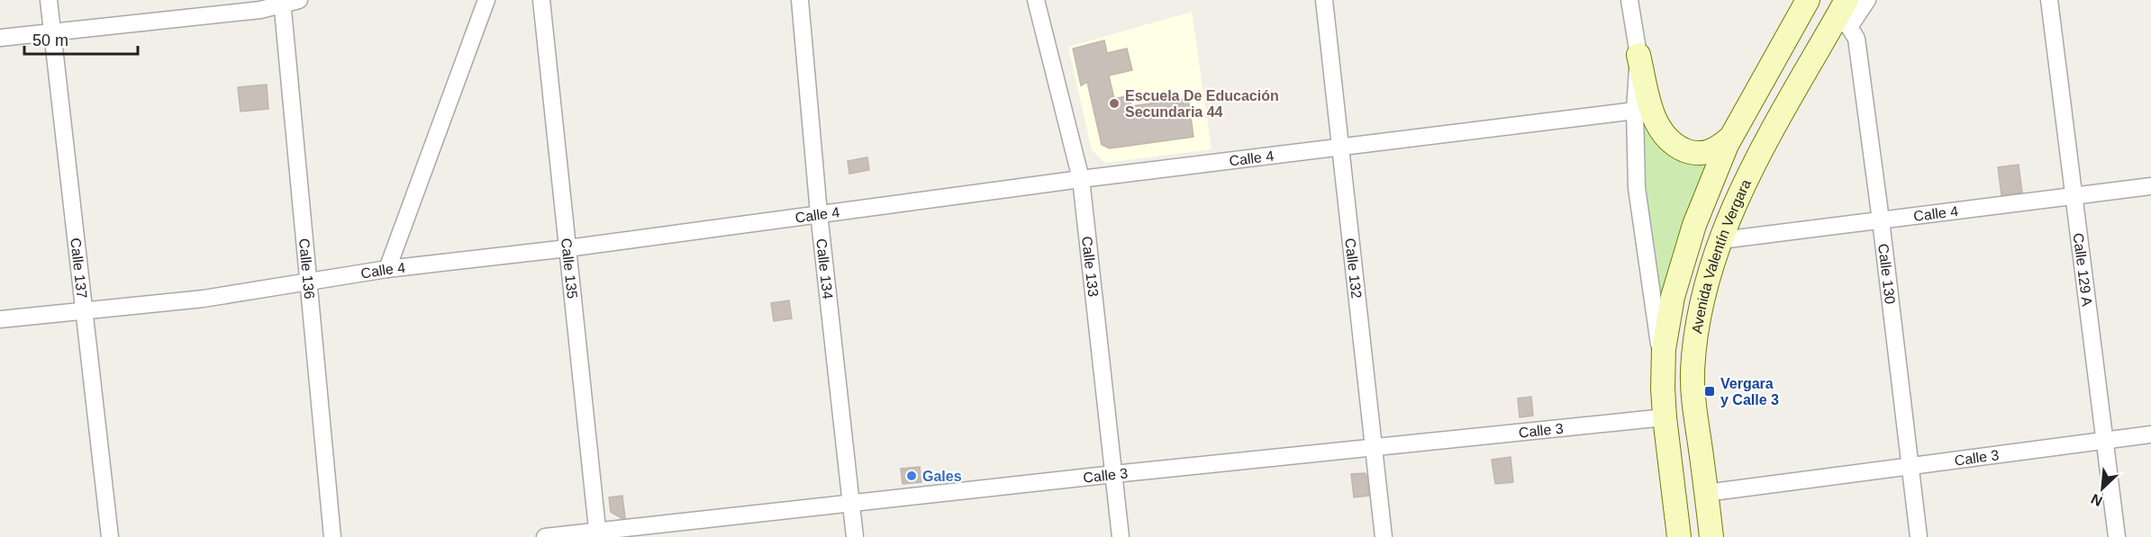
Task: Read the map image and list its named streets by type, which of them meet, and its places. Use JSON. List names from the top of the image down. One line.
{"streets":{"main road":["Avenida Valentín Vergara"],"street":["Calle 4","Calle 133","Calle 137","Calle 129 A","Calle 136","Calle 135","Calle 134","Calle 132","Calle 130","Calle 3"]},"crossings":[["Calle 4","Avenida Valentín Vergara"],["Calle 4","Calle 133"],["Calle 4","Calle 137"],["Calle 4","Calle 129 A"],["Calle 4","Calle 136"],["Calle 4","Calle 135"],["Calle 4","Calle 134"],["Calle 4","Calle 132"],["Calle 4","Calle 130"],["Avenida Valentín Vergara","Calle 130"],["Avenida Valentín Vergara","Calle 3"],["Calle 133","Calle 3"],["Calle 129 A","Calle 3"],["Calle 135","Calle 3"],["Calle 134","Calle 3"],["Calle 132","Calle 3"],["Calle 130","Calle 3"]],"places":{"other":["Escuela De Educación Secundaria 44","Gales"],"transit":["Vergara y Calle 3"]},"scale_bar":"50 m","north":"bottom left"}
